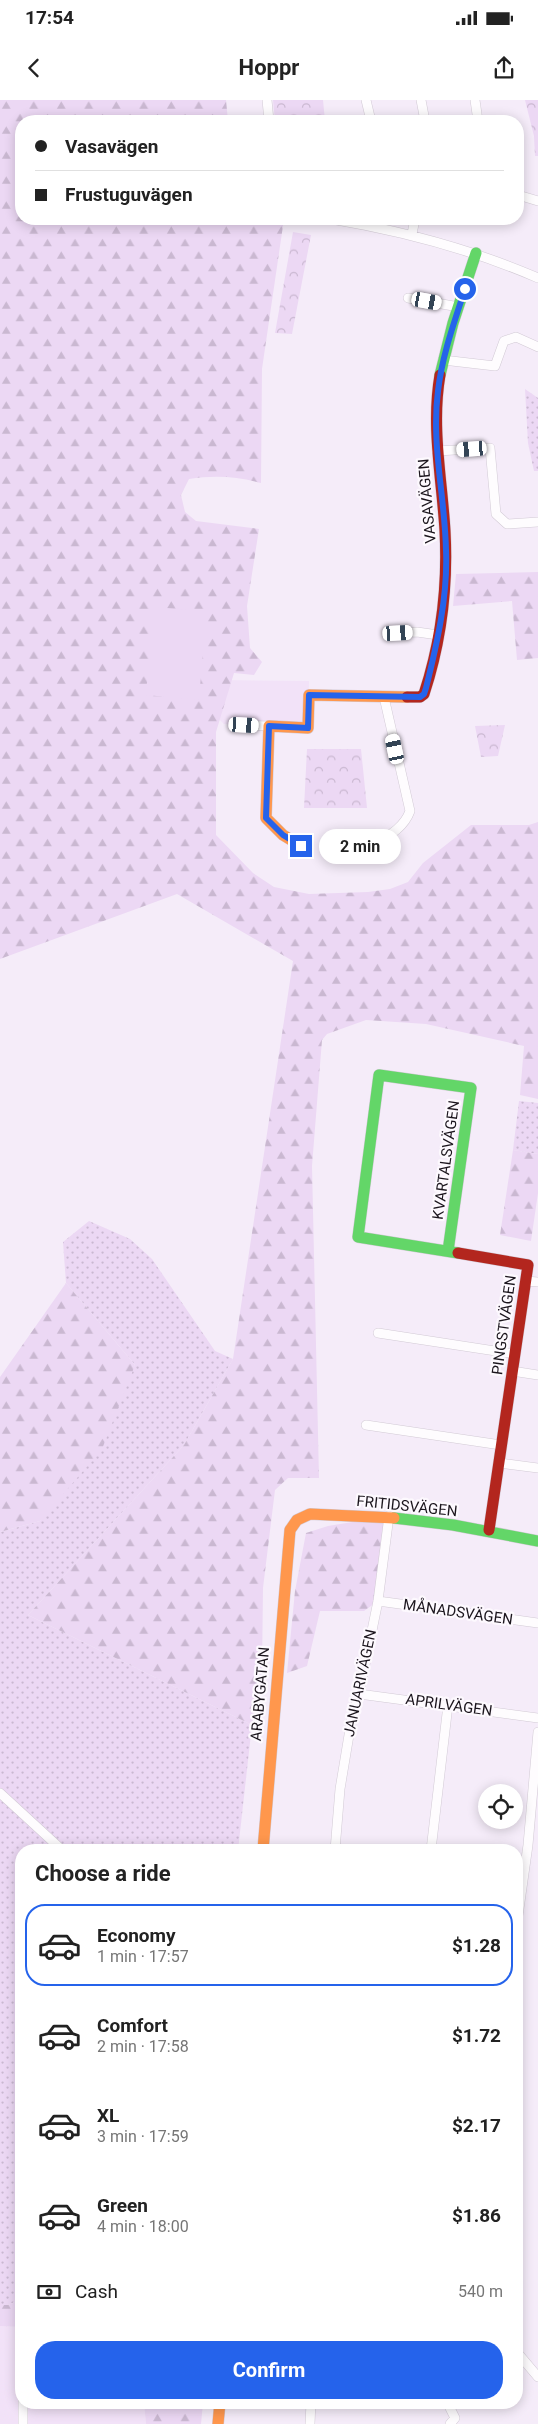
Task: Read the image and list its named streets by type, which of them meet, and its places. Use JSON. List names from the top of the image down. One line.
{"streets":{"street":["VASAVÄGEN","KVARTALSVÄGEN","PINGSTVÄGEN","FRITIDSVÄGEN","MÅNADSVÄGEN","JANUARIVÄGEN","ARABYGATAN","APRILVÄGEN"]},"crossings":[["KVARTALSVÄGEN","PINGSTVÄGEN"],["PINGSTVÄGEN","FRITIDSVÄGEN"],["FRITIDSVÄGEN","JANUARIVÄGEN"],["FRITIDSVÄGEN","ARABYGATAN"],["MÅNADSVÄGEN","JANUARIVÄGEN"],["JANUARIVÄGEN","APRILVÄGEN"]],"page":{"status":"17:54","header":"Hoppr","banner":["Vasavägen","Frustuguvägen"],"bubble":"2 min","heading":"Choose a ride","list":[{"name":"Economy","note":"1 min · 17:57","value":"$1.28"},{"name":"Comfort","note":"2 min · 17:58","value":"$1.72"},{"name":"XL","note":"3 min · 17:59","value":"$2.17"},{"name":"Green","note":"4 min · 18:00","value":"$1.86"}],"pay":["Cash","540 m"],"buttons":"Confirm"}}
